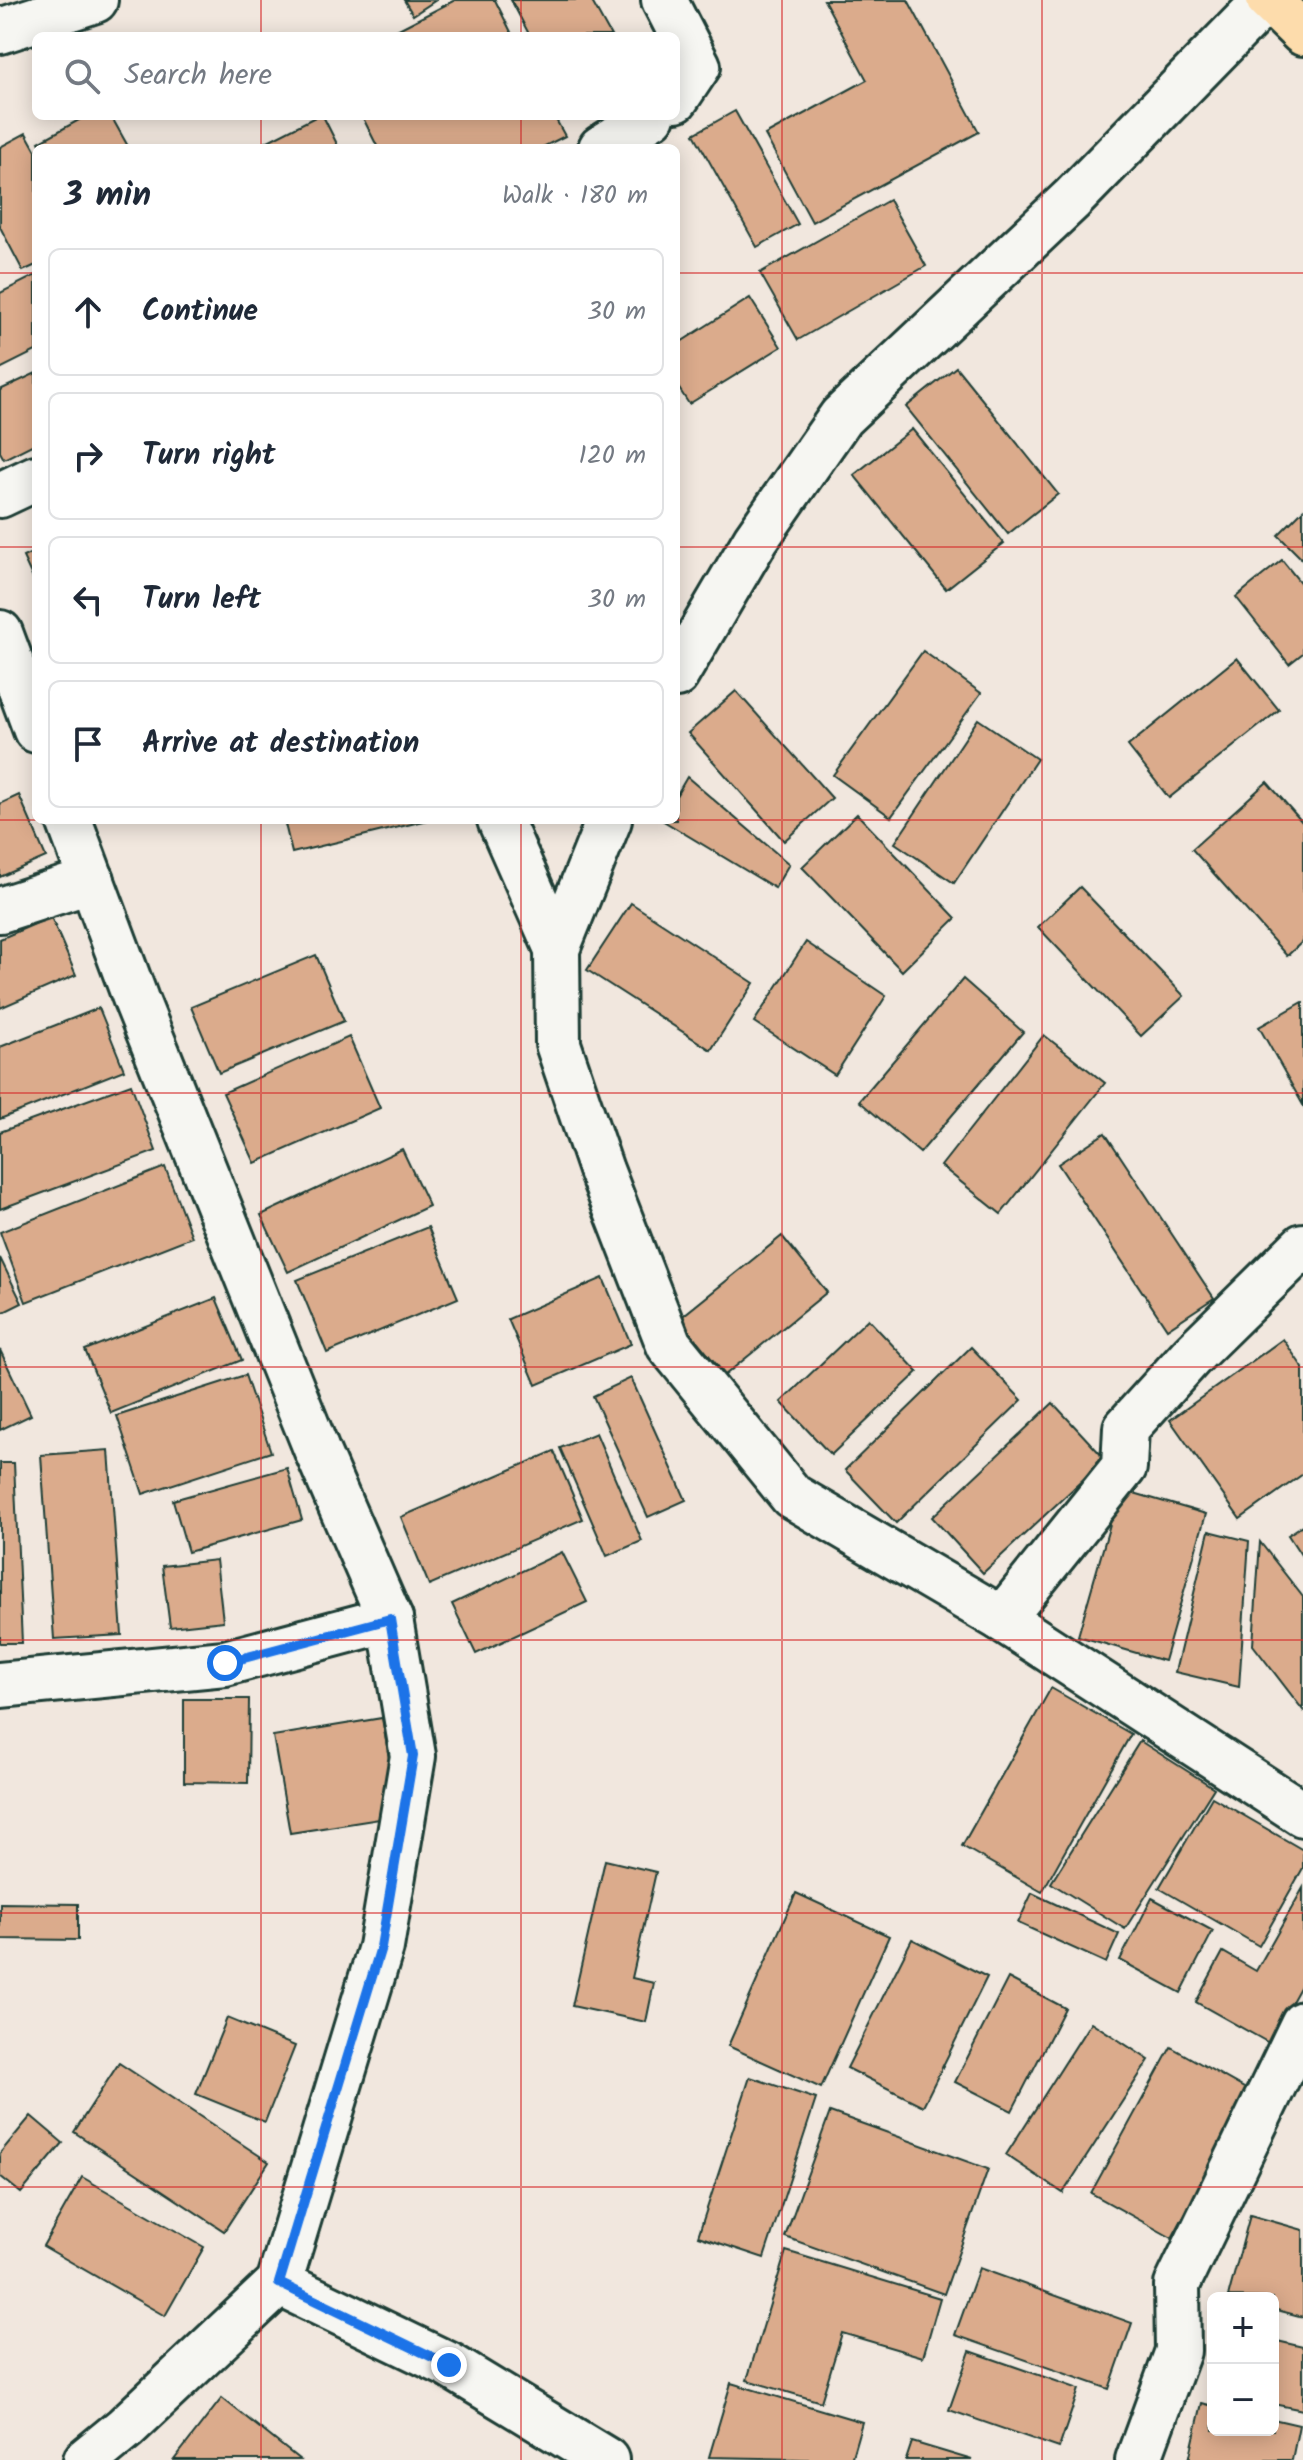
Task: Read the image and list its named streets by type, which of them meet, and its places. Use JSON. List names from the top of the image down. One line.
{"page":{"search":"Search here","heading":["3 min","Walk · 180 m"],"list":[["Continue","30 m"],["Turn right","120 m"],["Turn left","30 m"],"Arrive at destination"],"map_buttons":["+","−"]}}
